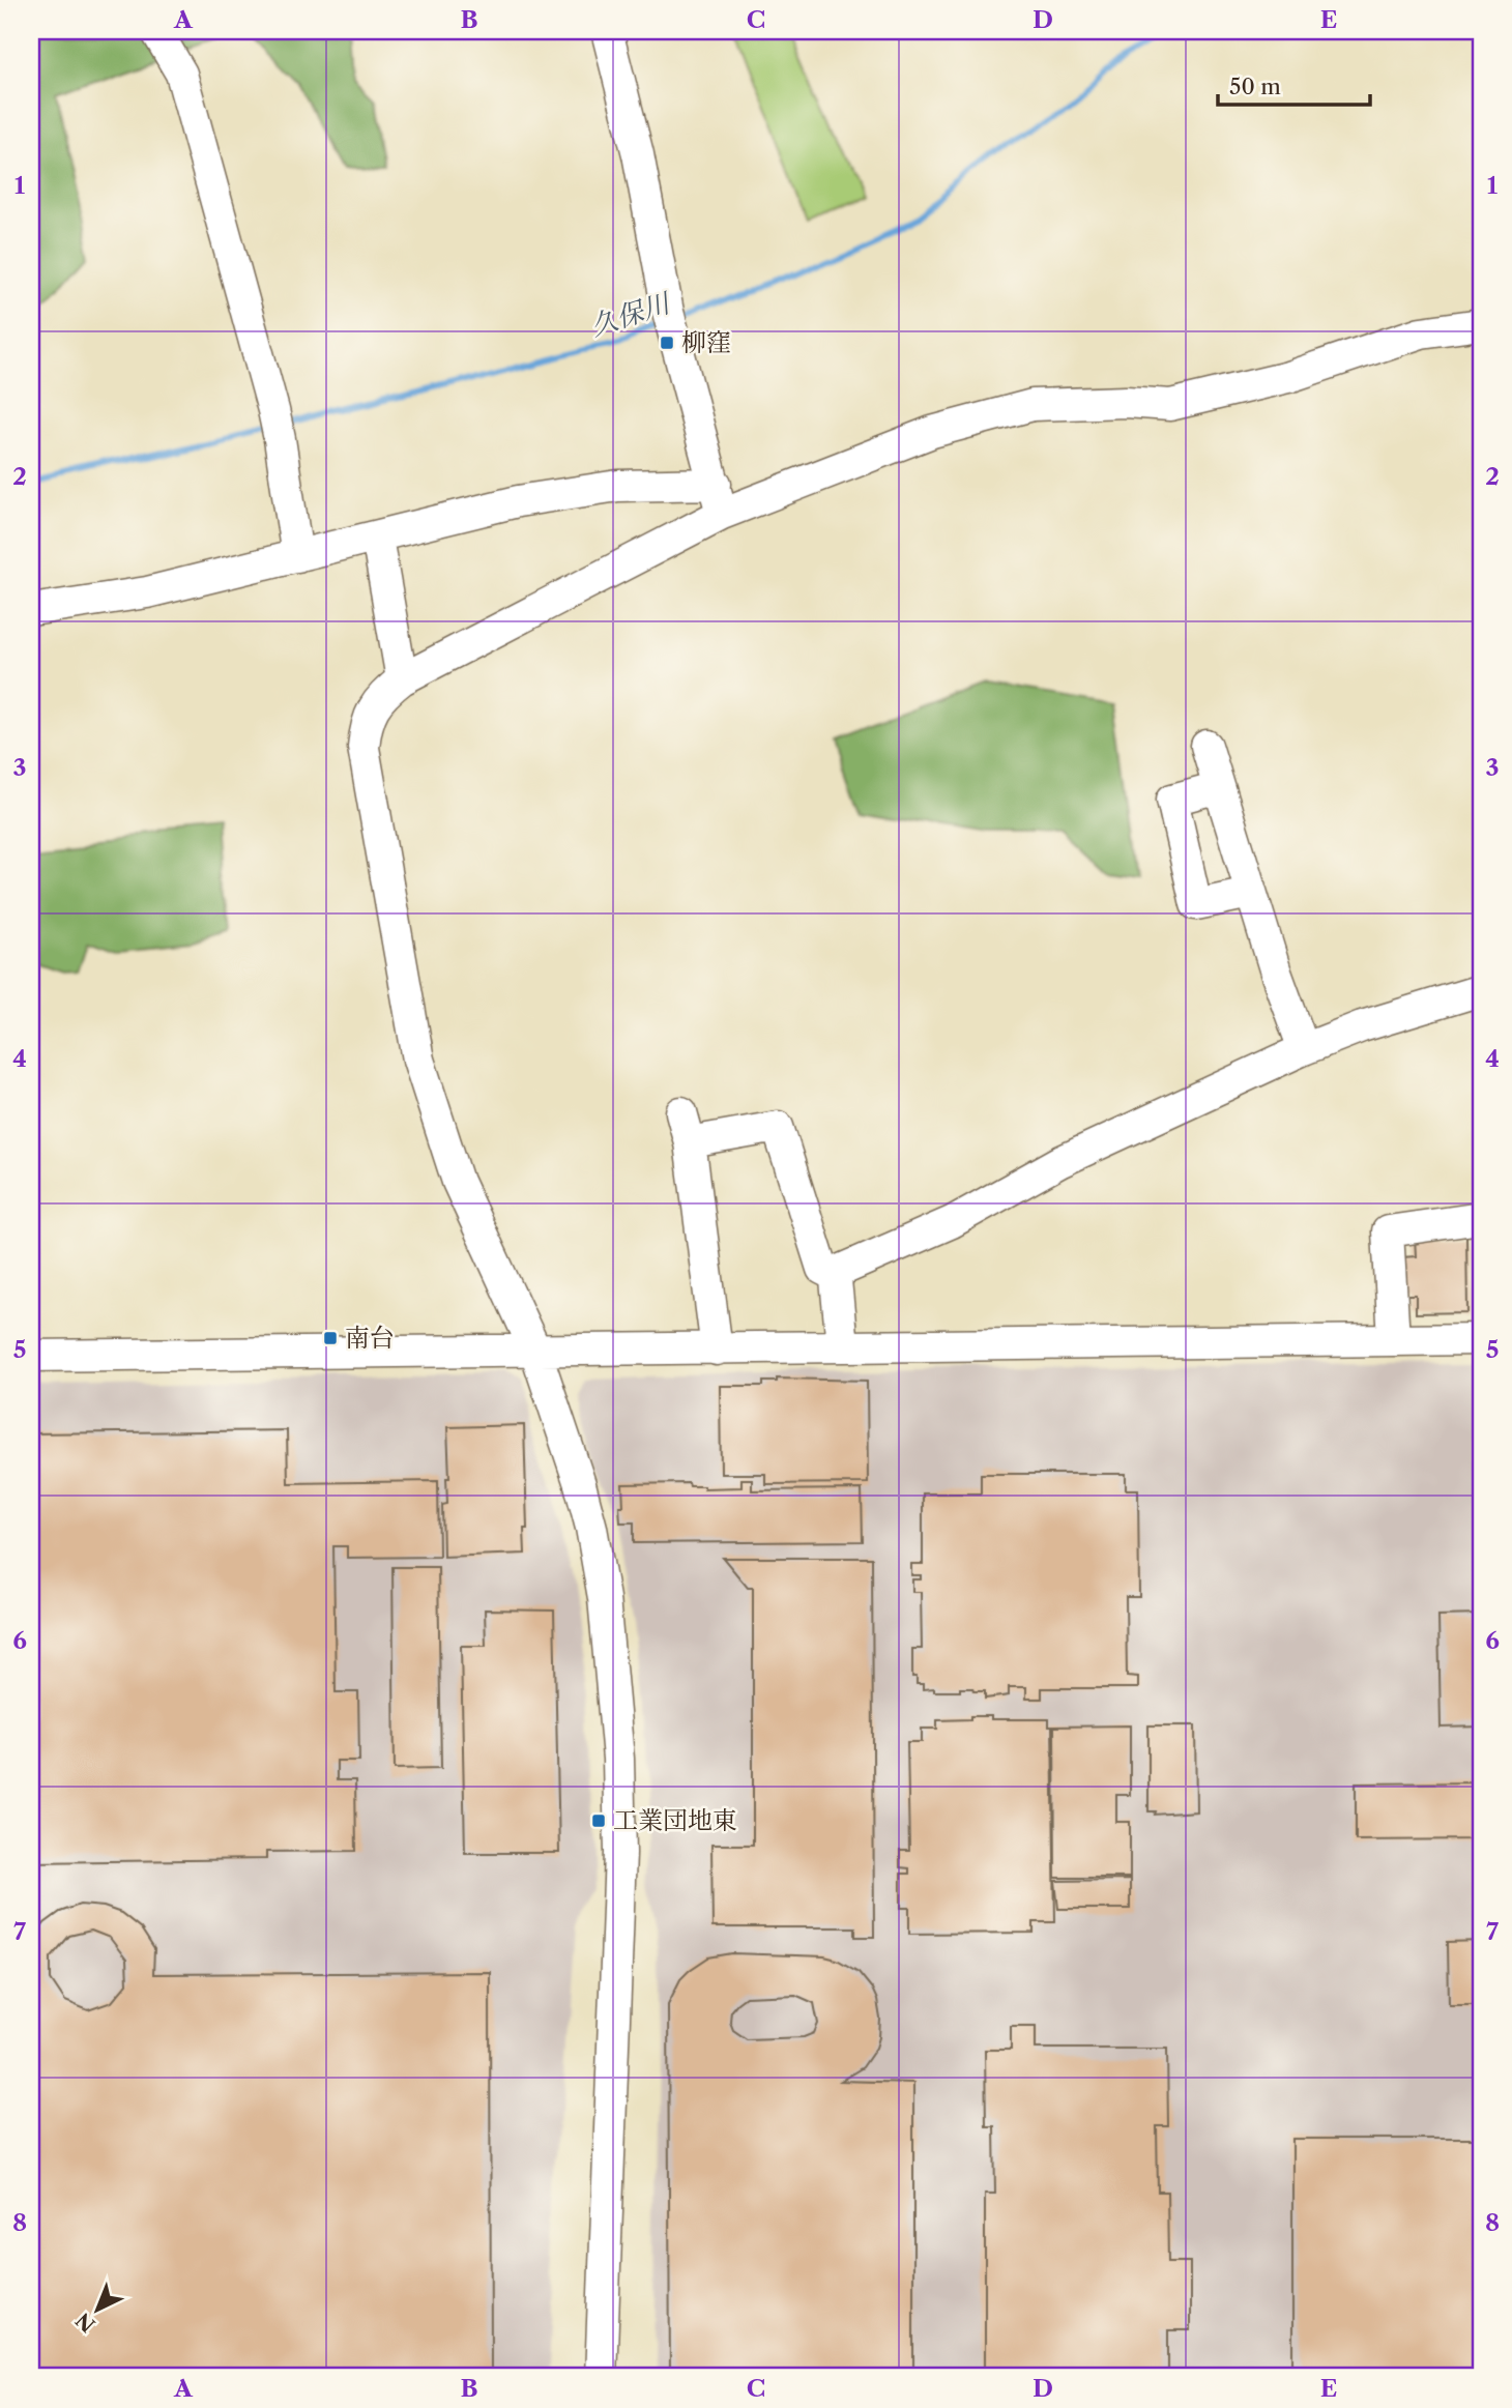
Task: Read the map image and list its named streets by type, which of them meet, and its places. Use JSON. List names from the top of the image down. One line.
{"water":["久保川"],"places":{"transit":["柳窪","南台","工業団地東"]},"scale_bar":"50 m","north":"bottom left","grid":{"columns":["A","B","C","D","E"],"rows":["1","2","3","4","5","6","7","8"]}}
